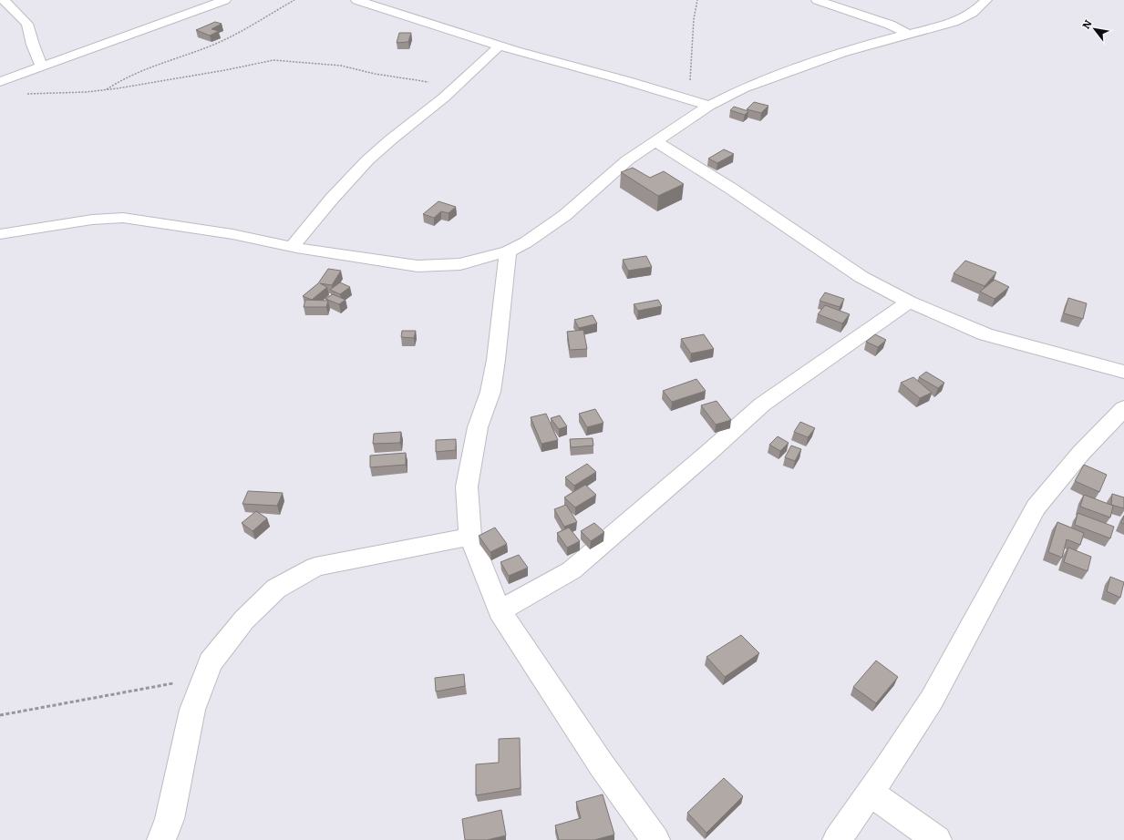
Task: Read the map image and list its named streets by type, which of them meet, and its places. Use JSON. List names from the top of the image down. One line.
{"north":"top left"}
